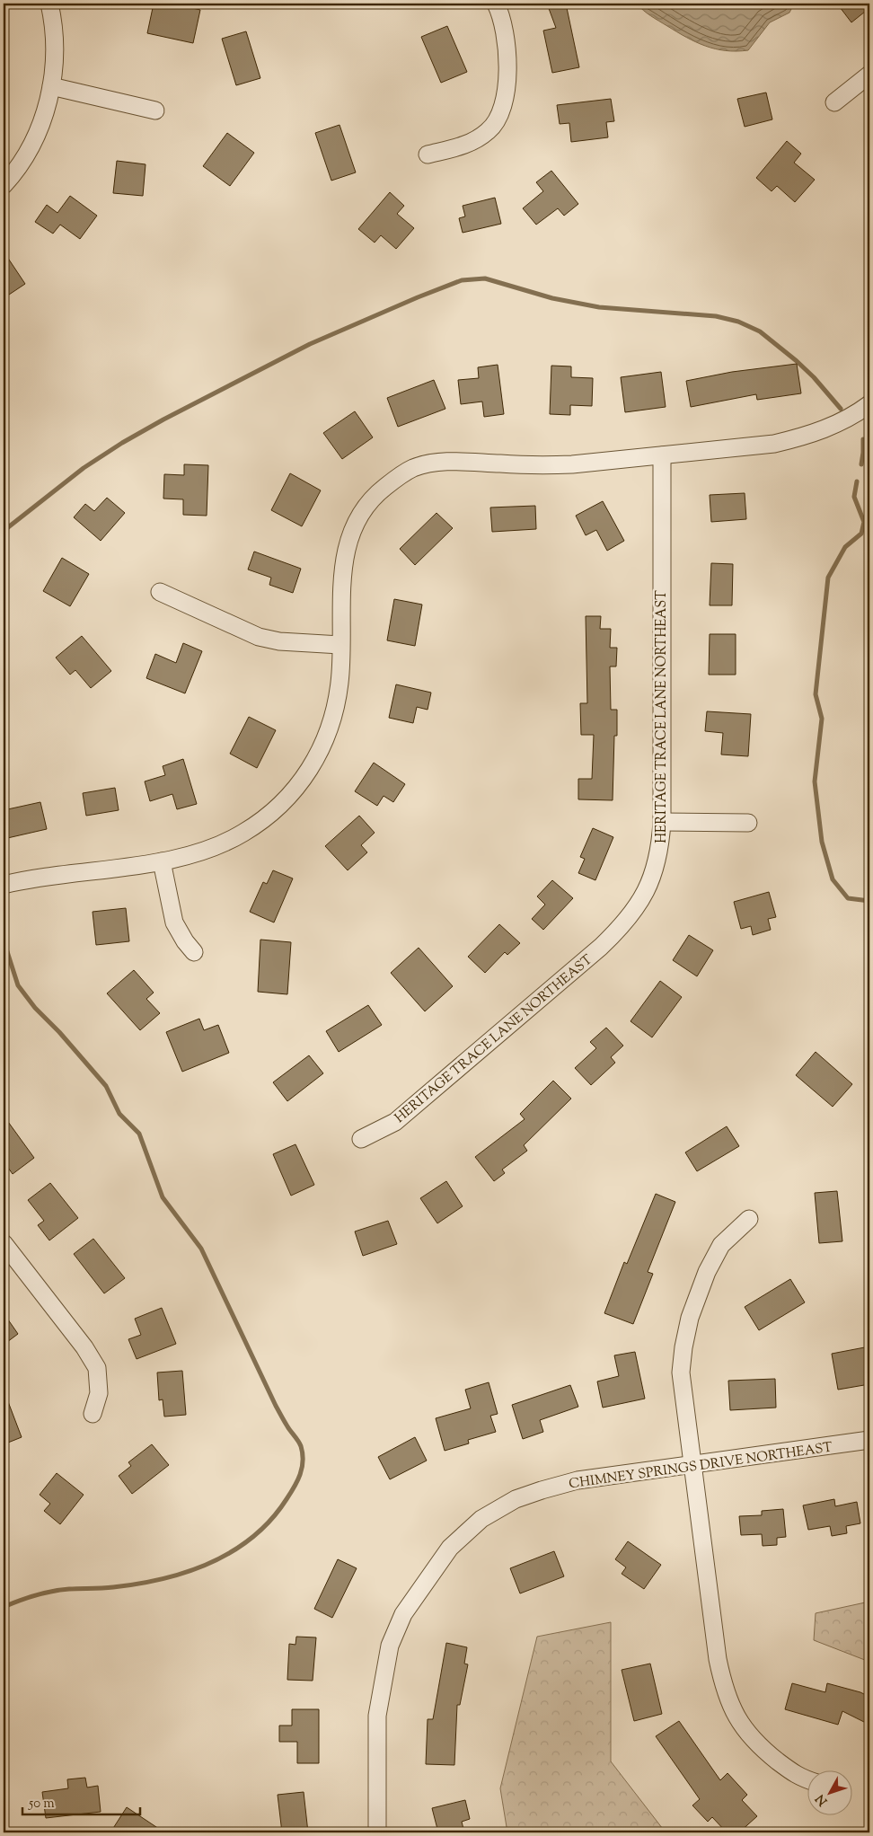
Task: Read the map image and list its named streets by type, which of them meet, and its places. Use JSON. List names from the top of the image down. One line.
{"streets":{"street":["HERITAGE TRACE LANE NORTHEAST","CHIMNEY SPRINGS DRIVE NORTHEAST"]},"scale_bar":"50 m","north":"bottom left"}
